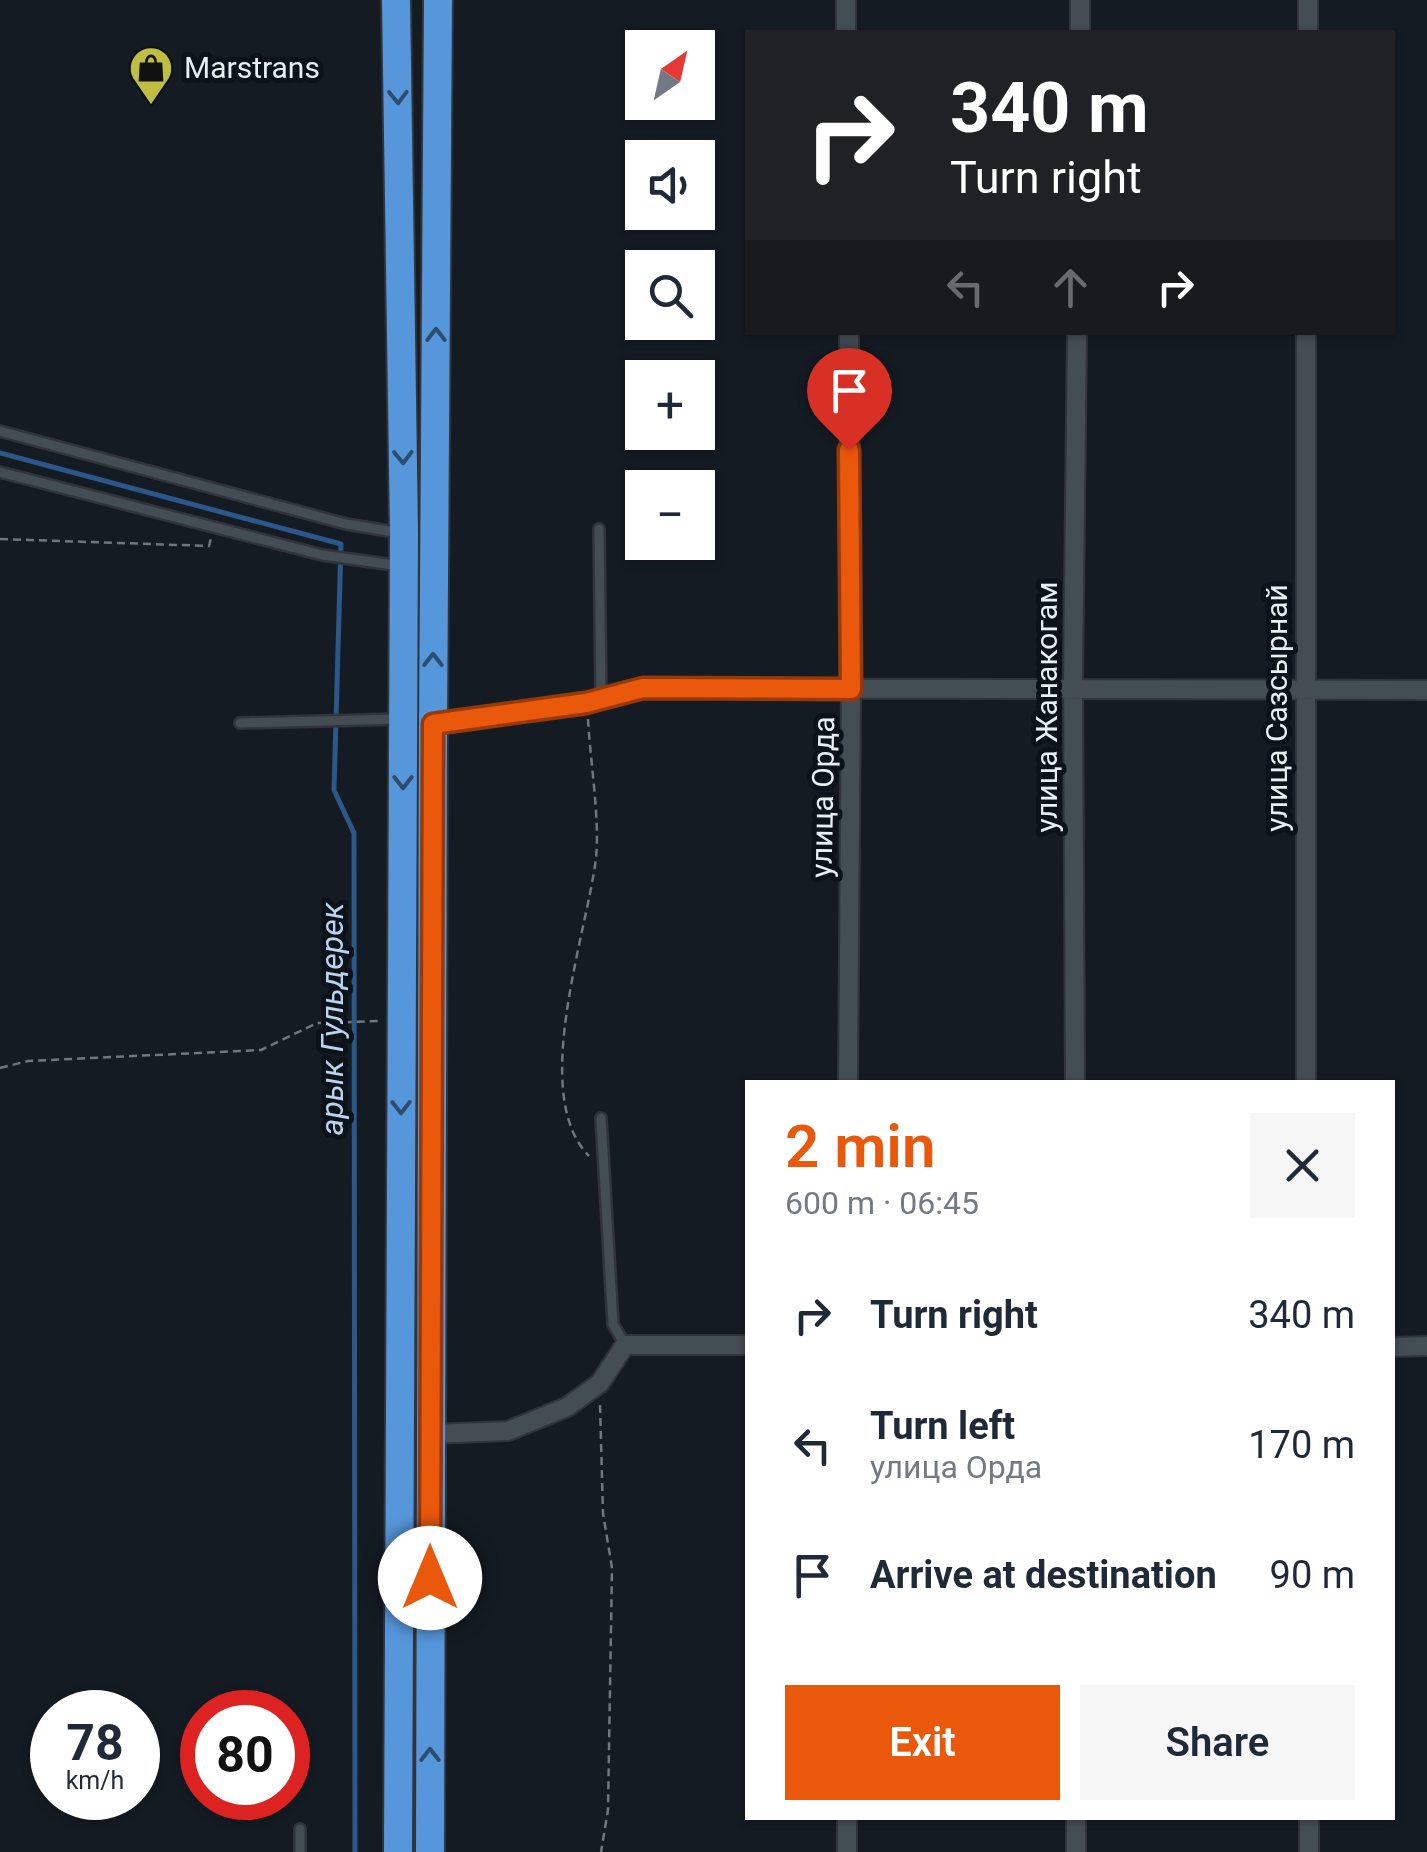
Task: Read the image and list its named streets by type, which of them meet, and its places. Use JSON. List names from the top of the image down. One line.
{"streets":{"street":["улица Жанакогам","улица Сазсырнай","улица Орда"]},"water":["арык Гульдерек"],"places":{"shop":["Marstrans"]},"north":"top right","page":{"map_buttons":["+","−"],"turn":["340 m","Turn right"],"heading":["2 min","600 m · 06:45"],"list":[{"name":"Turn right","value":"340 m"},{"name":"Turn left","note":"улица Орда","value":"170 m"},{"name":"Arrive at destination","value":"90 m"}],"buttons":["Exit","Share"],"speed":"78 km/h","limit":"80"}}
